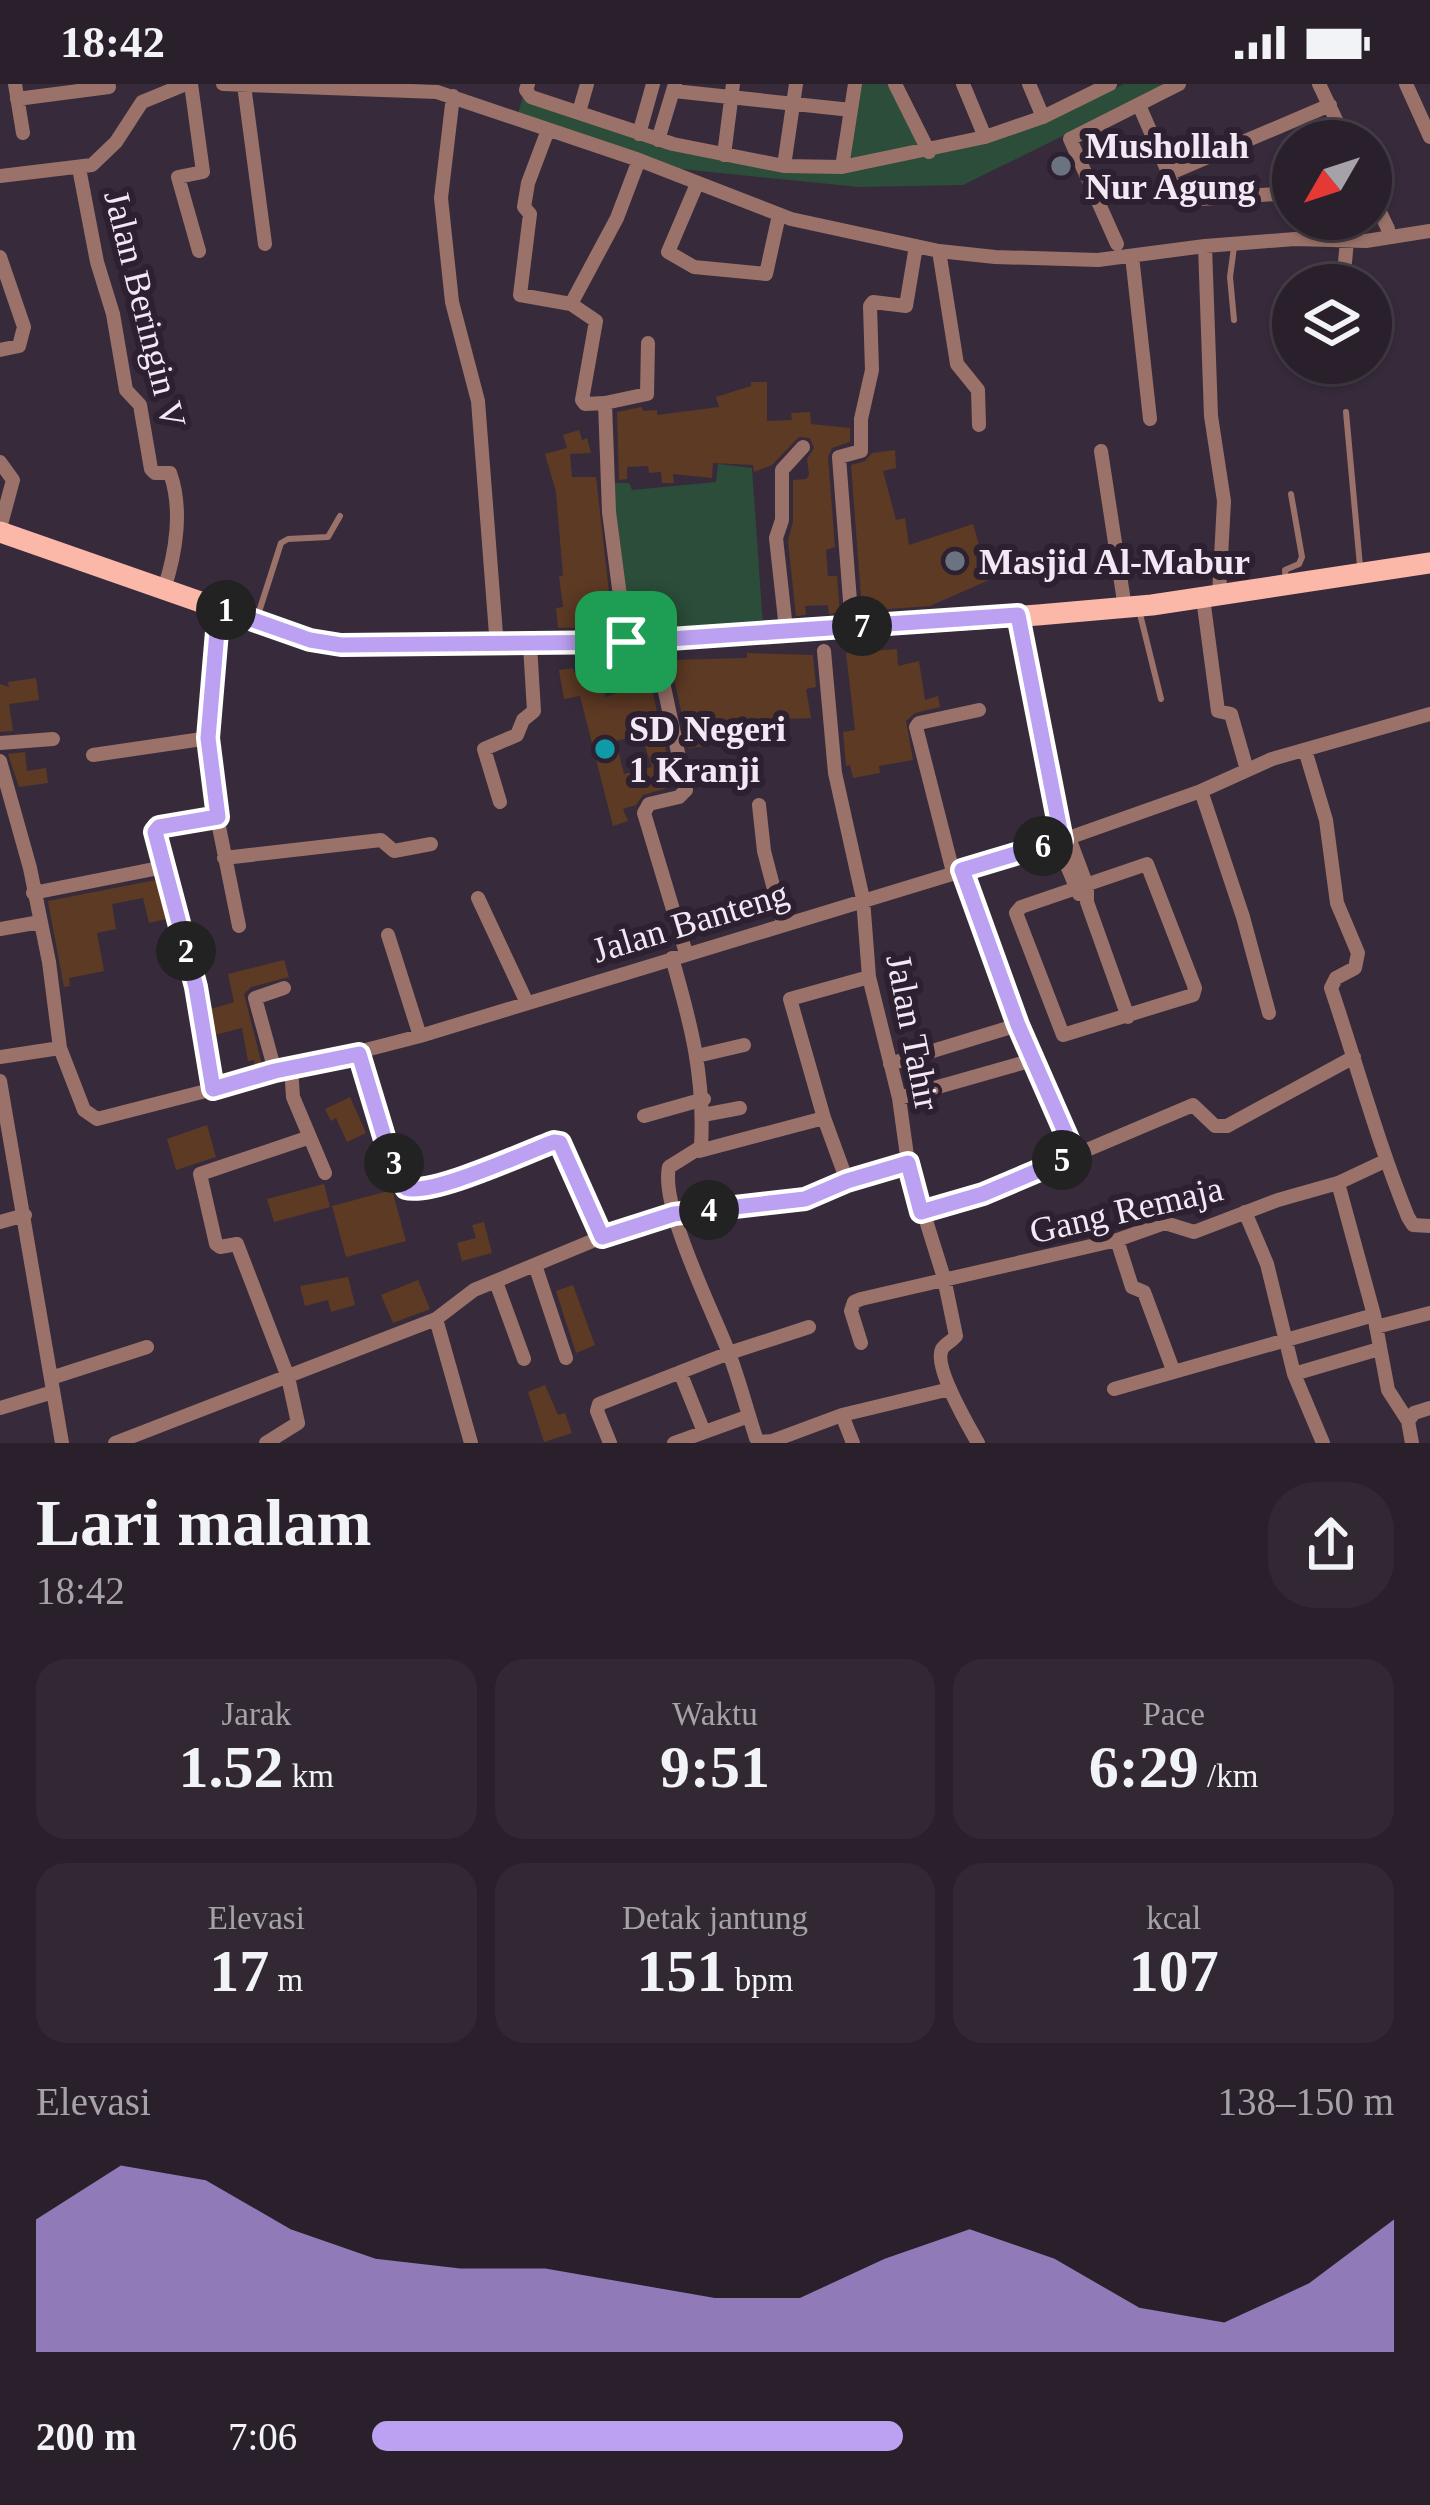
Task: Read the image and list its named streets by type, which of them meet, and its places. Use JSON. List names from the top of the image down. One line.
{"streets":{"street":["Jalan Beringin V","Jalan Banteng","Jalan Tahir","Gang Remaja"]},"crossings":[["Jalan Banteng","Jalan Tahir"],["Jalan Tahir","Gang Remaja"]],"places":["Mushollah Nur Agung","Masjid Al-Mabur","SD Negeri 1 Kranji"],"north":"bottom left","page":{"status":"18:42","pins":["1","7","6","2","5","3","4"],"heading":["Lari malam","18:42"],"stats":[["Jarak","1.52 km"],["Waktu","9:51"],["Pace","6:29 /km"],["Elevasi","17 m"],["Detak jantung","151 bpm"],["kcal","107"]],"chart":["Elevasi","138–150 m"],"list":[{"name":"200 m","note":"7:06"}]}}
